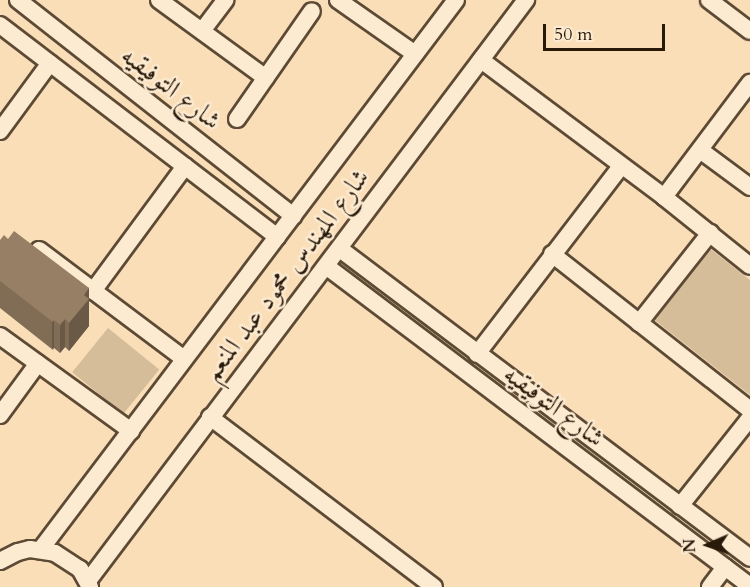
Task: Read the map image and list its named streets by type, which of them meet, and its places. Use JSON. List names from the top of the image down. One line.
{"streets":{"street":["شارع التوفيقيه","شارع المهندس محمود عبد المنعم"]},"crossings":[["شارع التوفيقيه","شارع المهندس محمود عبد المنعم"]],"scale_bar":"50 m","north":"left"}
